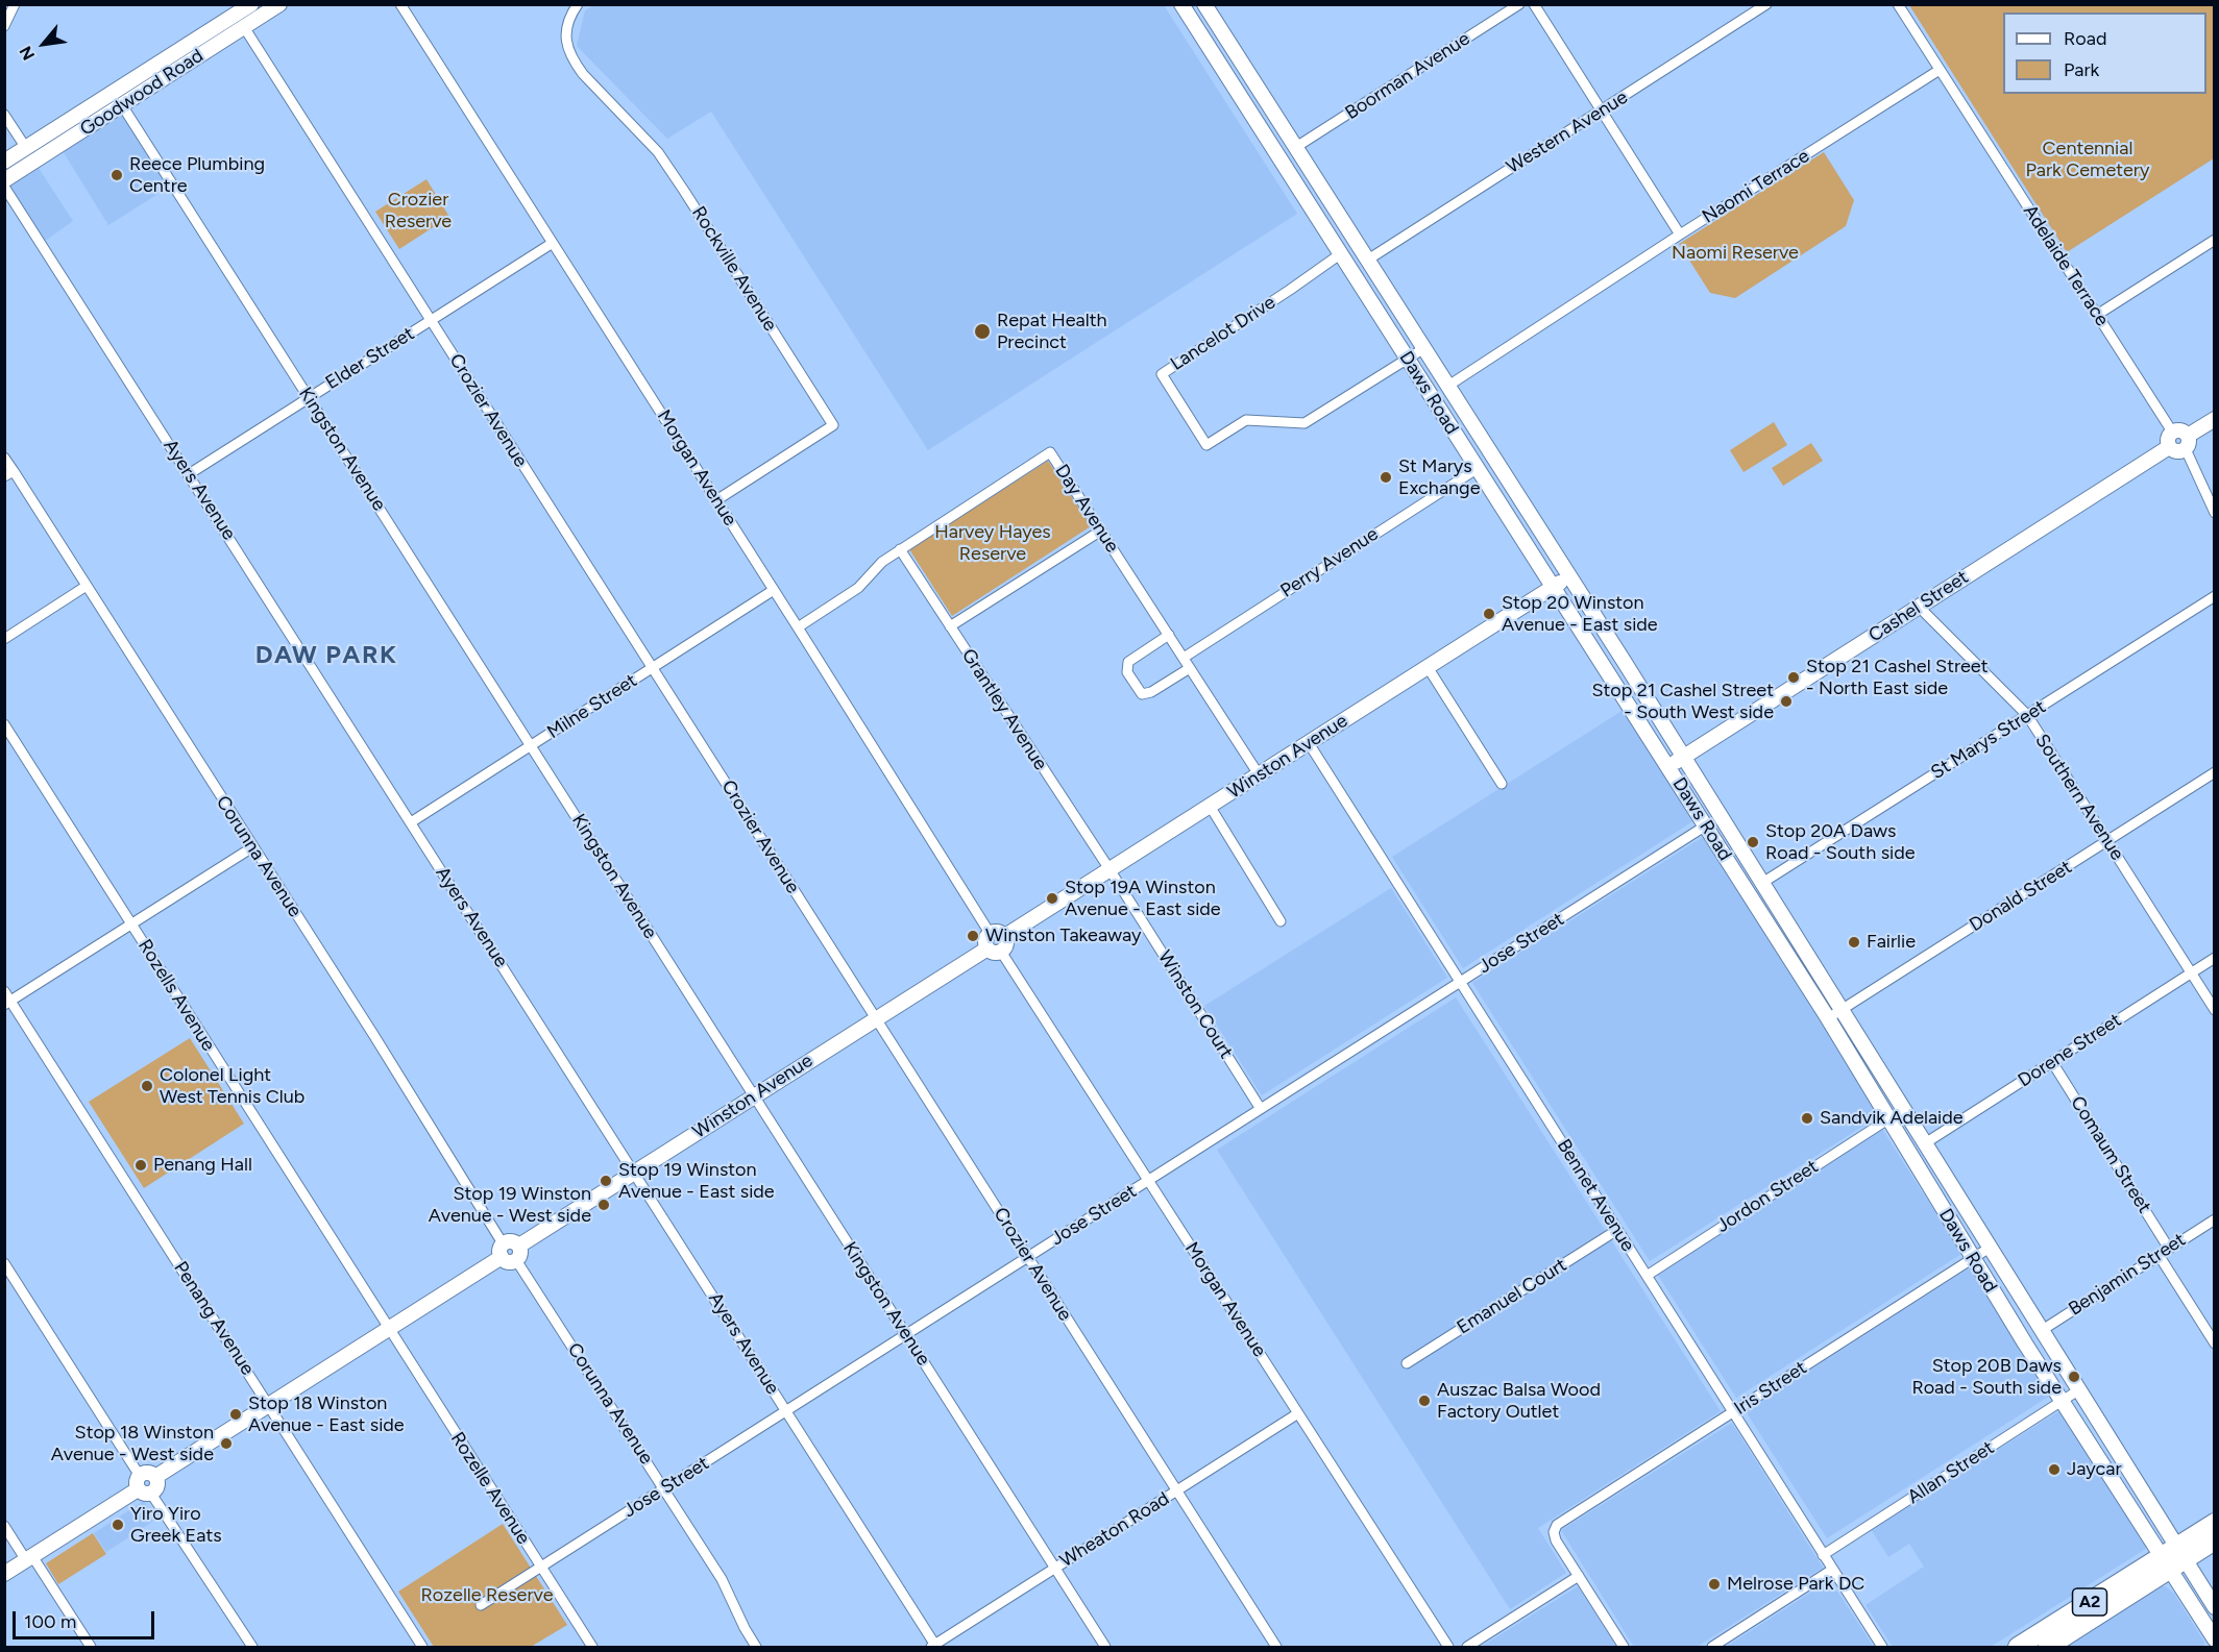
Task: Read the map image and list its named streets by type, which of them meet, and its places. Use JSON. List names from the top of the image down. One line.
{"streets":{"highway":["A2"],"main road":["Goodwood Road","Daws Road","Cashel Street","Winston Avenue"],"street":["Boorman Avenue","Western Avenue","Naomi Terrace","Adelaide Terrace","Rockville Avenue","Lancelot Drive","Elder Street","Crozier Avenue","Kingston Avenue","Morgan Avenue","Ayers Avenue","Day Avenue","Perry Avenue","Milne Street","Grantley Avenue","St Marys Street","Southern Avenue","Corunna Avenue","Donald Street","Jose Street","Rozells Avenue","Winston Court","Dorene Street","Comaum Street","Bennet Avenue","Jordon Street","Benjamin Street","Emanuel Court","Penang Avenue","Iris Street","Allan Street","Rozelle Avenue","Wheaton Road"]},"crossings":[["Boorman Avenue","Daws Road"],["Goodwood Road","Crozier Avenue"],["Goodwood Road","Kingston Avenue"],["Western Avenue","Daws Road"],["Naomi Terrace","Adelaide Terrace"],["Naomi Terrace","Daws Road"],["Adelaide Terrace","Cashel Street"],["Rockville Avenue","Morgan Avenue"],["Lancelot Drive","Daws Road"],["Elder Street","Crozier Avenue"],["Elder Street","Kingston Avenue"],["Elder Street","Morgan Avenue"],["Elder Street","Ayers Avenue"],["Daws Road","Perry Avenue"],["Daws Road","Cashel Street"],["Daws Road","St Marys Street"],["Daws Road","Winston Avenue"],["Daws Road","Donald Street"],["Daws Road","Jose Street"],["Daws Road","Dorene Street"],["Daws Road","Jordon Street"],["Daws Road","Benjamin Street"],["Daws Road","Iris Street"],["Daws Road","Allan Street"],["Daws Road","A2"],["Crozier Avenue","Milne Street"],["Crozier Avenue","Winston Avenue"],["Crozier Avenue","Jose Street"],["Crozier Avenue","Wheaton Road"],["Kingston Avenue","Milne Street"],["Kingston Avenue","Winston Avenue"],["Kingston Avenue","Jose Street"],["Kingston Avenue","Wheaton Road"],["Morgan Avenue","Day Avenue"],["Morgan Avenue","Milne Street"],["Morgan Avenue","Winston Avenue"],["Morgan Avenue","Jose Street"],["Morgan Avenue","Wheaton Road"],["Ayers Avenue","Milne Street"],["Ayers Avenue","Winston Avenue"],["Ayers Avenue","Jose Street"],["Ayers Avenue","Wheaton Road"],["Day Avenue","Perry Avenue"],["Day Avenue","Grantley Avenue"],["Day Avenue","Winston Avenue"],["Cashel Street","Southern Avenue"],["Grantley Avenue","Winston Avenue"],["Grantley Avenue","Winston Court"],["St Marys Street","Southern Avenue"],["Winston Avenue","Corunna Avenue"],["Winston Avenue","Winston Court"],["Winston Avenue","Bennet Avenue"],["Southern Avenue","Donald Street"],["Southern Avenue","Dorene Street"],["Corunna Avenue","Jose Street"],["Jose Street","Winston Court"],["Jose Street","Bennet Avenue"],["Jose Street","Rozelle Avenue"],["Rozells Avenue","Rozelle Avenue"],["Dorene Street","Comaum Street"],["Comaum Street","Benjamin Street"],["Bennet Avenue","Jordon Street"],["Bennet Avenue","Emanuel Court"],["Bennet Avenue","Iris Street"],["Bennet Avenue","Allan Street"]],"districts":["DAW PARK"],"parks":["Centennial Park Cemetery","Crozier Reserve","Naomi Reserve","Harvey Hayes Reserve","Rozelle Reserve"],"places":["Reece Plumbing Centre","Repat Health Precinct","St Marys Exchange","Stop 20 Winston Avenue - East side","Stop 21 Cashel Street - North East side","Stop 21 Cashel Street - South West side","Stop 20A Daws Road - South side","Stop 19A Winston Avenue - East side","Winston Takeaway","Fairlie","Colonel Light West Tennis Club","Sandvik Adelaide","Penang Hall","Stop 19 Winston Avenue - East side","Stop 19 Winston Avenue - West side","Stop 20B Daws Road - South side","Auszac Balsa Wood Factory Outlet","Stop 18 Winston Avenue - East side","Stop 18 Winston Avenue - West side","Jaycar","Yiro Yiro Greek Eats","Melrose Park DC"],"legend":["Road","Park"],"scale_bar":"100 m","north":"bottom left"}
